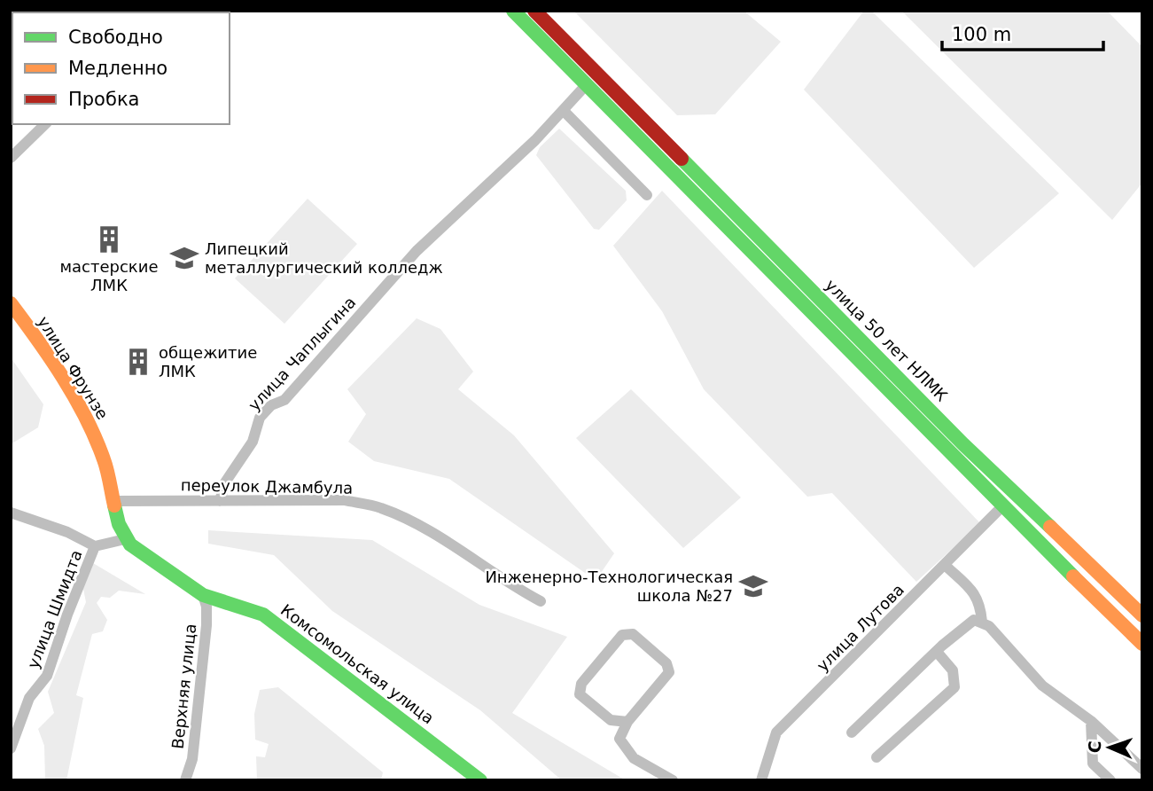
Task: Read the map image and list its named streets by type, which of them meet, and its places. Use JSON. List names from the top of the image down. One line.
{"streets":{"main road":["улица 50 лет НЛМК","улица Фрунзе","Комсомольская улица"],"street":["улица Чаплыгина","переулок Джамбула","улица Шмидта","улица Лутова","Верхняя улица"]},"crossings":[["улица Чаплыгина","переулок Джамбула"],["улица Фрунзе","переулок Джамбула"],["Комсомольская улица","Верхняя улица"]],"places":{"building":["мастерские ЛМК","общежитие ЛМК"],"school or university":["Липецкий металлургический колледж","Инженерно-Технологическая школа №27"]},"legend":["Свободно","Медленно","Пробка"],"scale_bar":"100 m","north":"left"}
